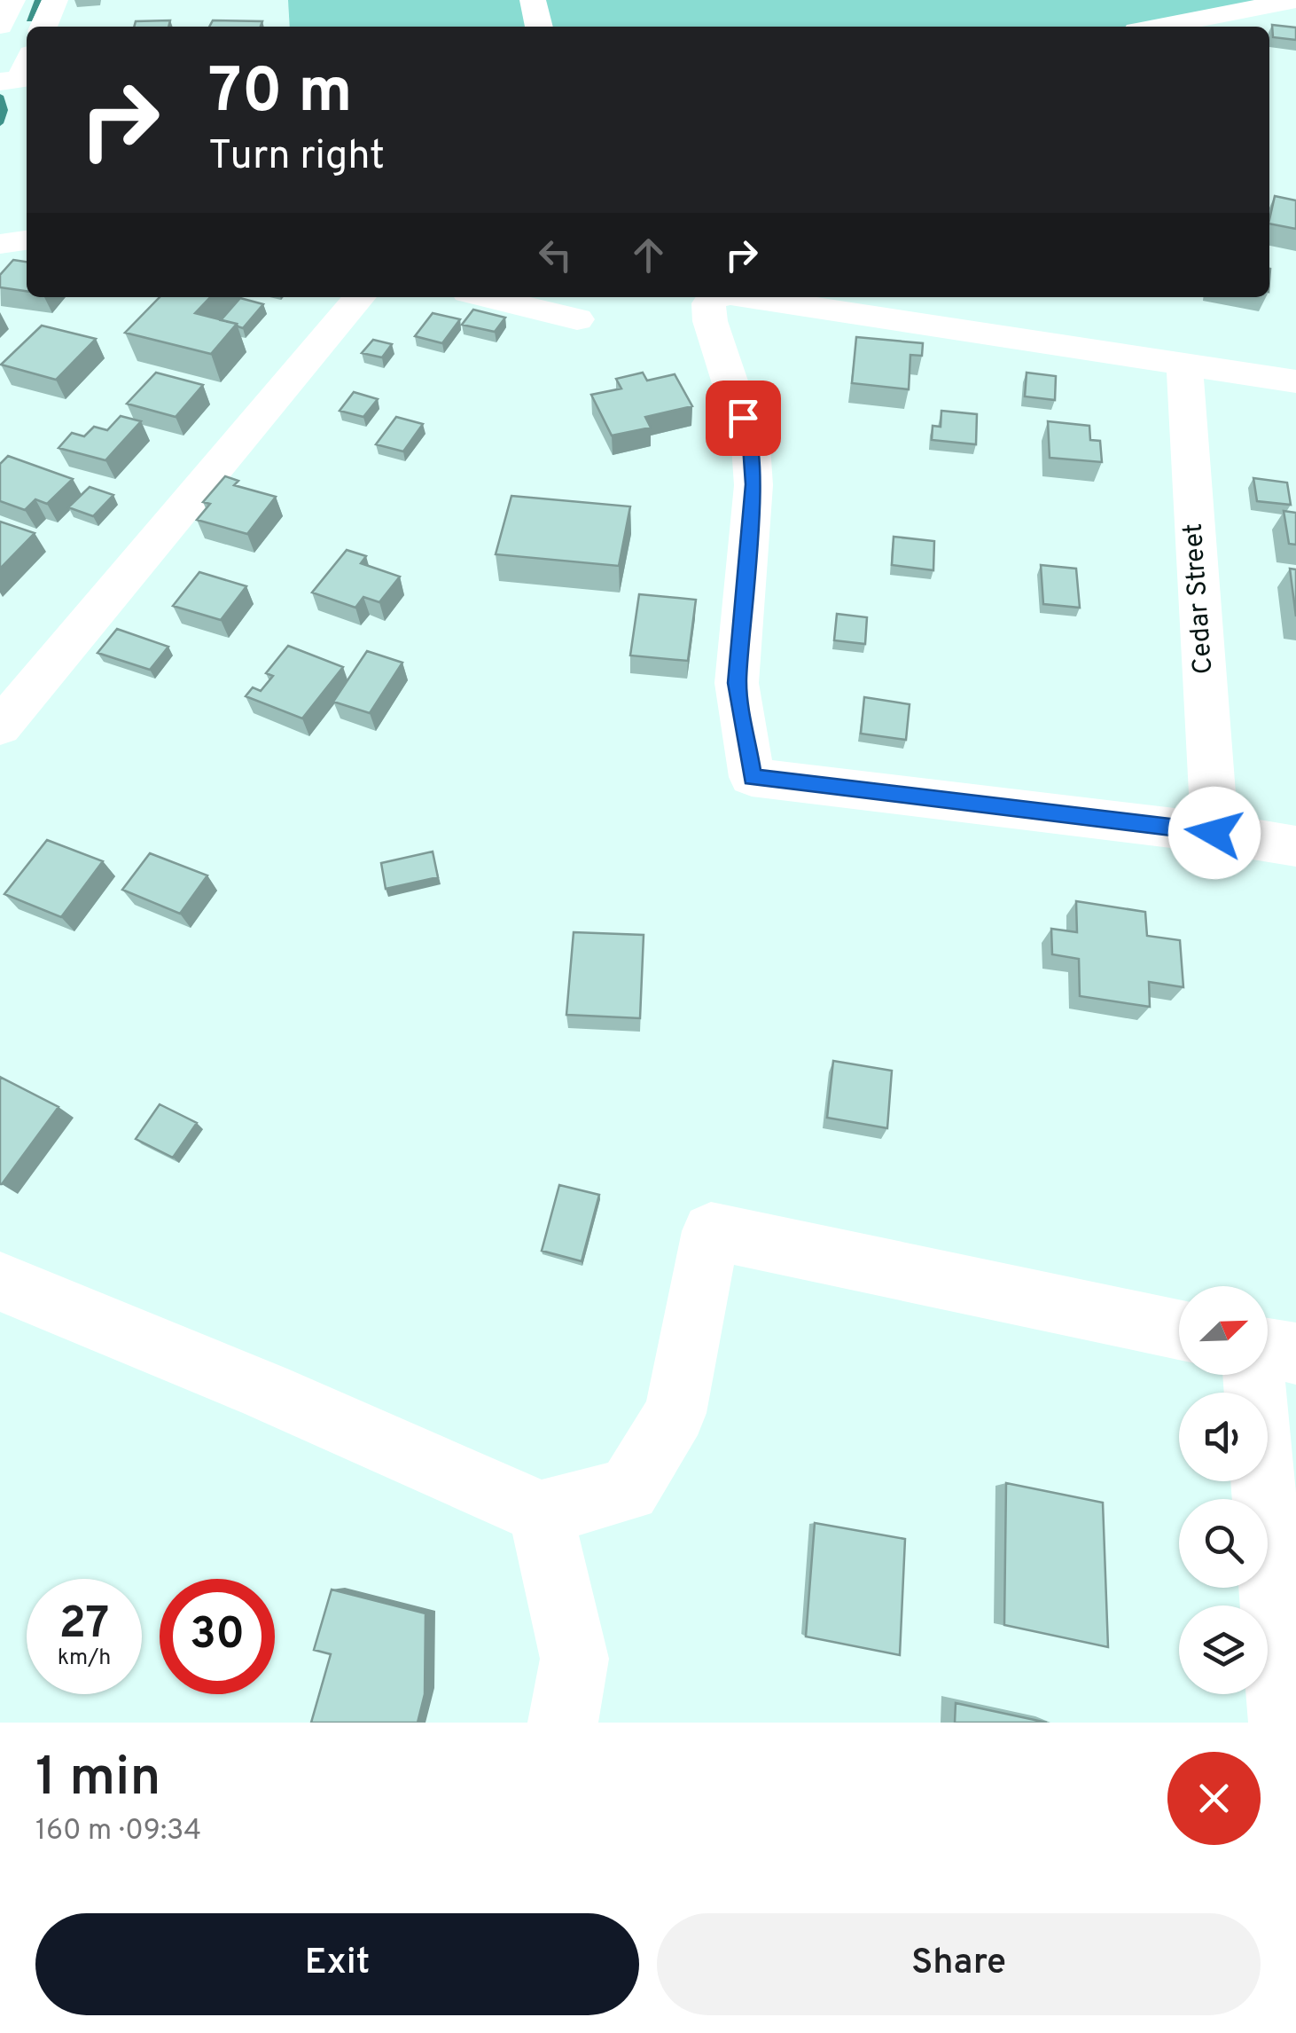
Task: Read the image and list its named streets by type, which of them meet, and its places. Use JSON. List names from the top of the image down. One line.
{"streets":{"main road":["Cedar Street"]},"north":"top right","page":{"turn":["70 m","Turn right"],"speed":"27 km/h","limit":"30","heading":["1 min","160 m · 09:34"],"buttons":["Exit","Share"]}}
